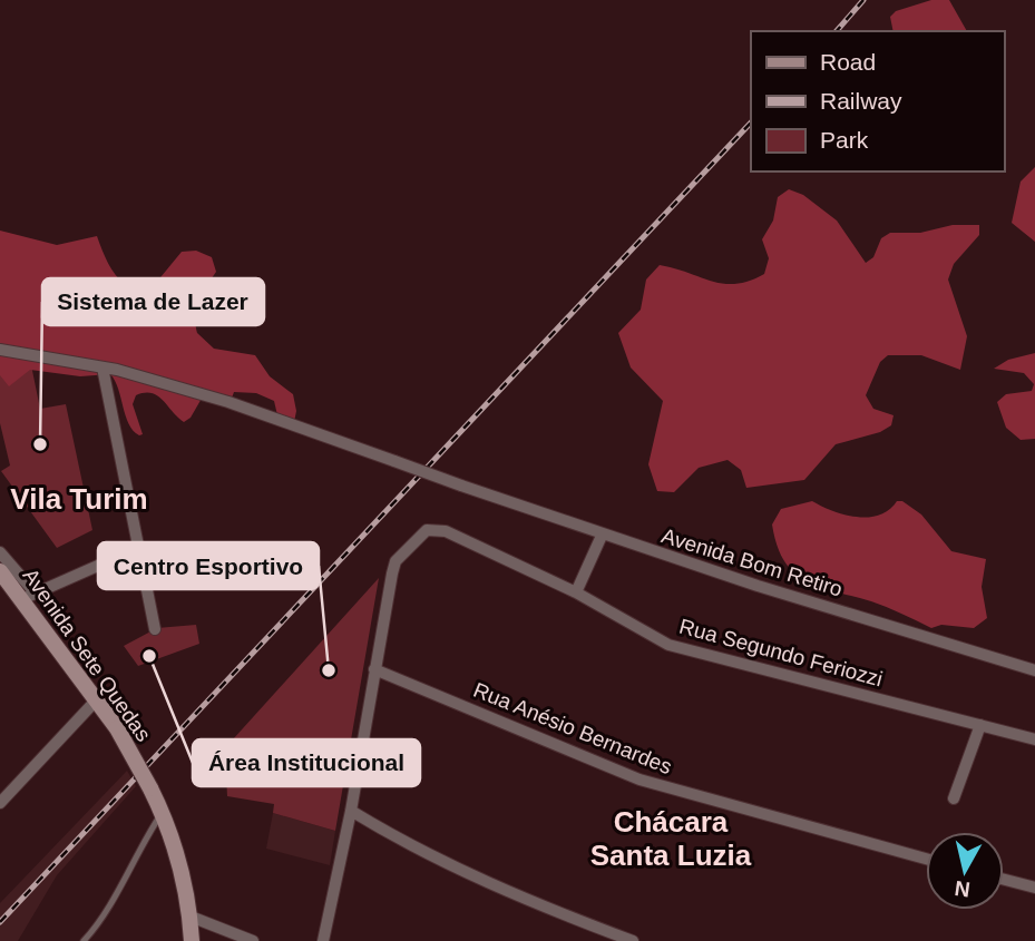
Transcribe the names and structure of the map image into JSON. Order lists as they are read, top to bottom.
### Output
{
  "streets": {
    "street": [
      "Avenida Bom Retiro",
      "Rua Segundo Feriozzi",
      "Avenida Sete Quedas",
      "Rua Anésio Bernardes"
    ]
  },
  "crossings": [
    ["Rua Segundo Feriozzi", "Rua Anésio Bernardes"]
  ],
  "districts": ["Vila Turim", "Chácara Santa Luzia"],
  "places": ["Sistema de Lazer", "Área Institucional", "Centro Esportivo"],
  "legend": ["Road", "Railway", "Park"],
  "north": "bottom"
}
